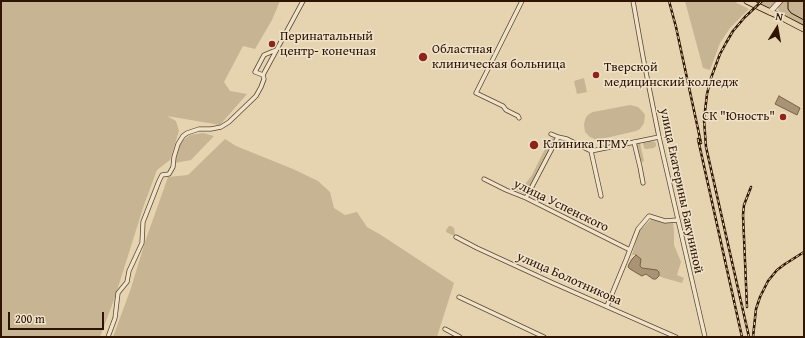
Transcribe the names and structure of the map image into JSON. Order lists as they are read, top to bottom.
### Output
{
  "streets": {
    "street": ["улица Екатерины Бакуниной", "улица Успенского", "улица Болотникова"]
  },
  "places": [
    "Перинатальный центр- конечная",
    "Областная клиническая больница",
    "Тверской медицинский колледж",
    "СК \"Юность\"",
    "Клиника ТГМУ"
  ],
  "scale_bar": "200 m",
  "north": "top"
}
